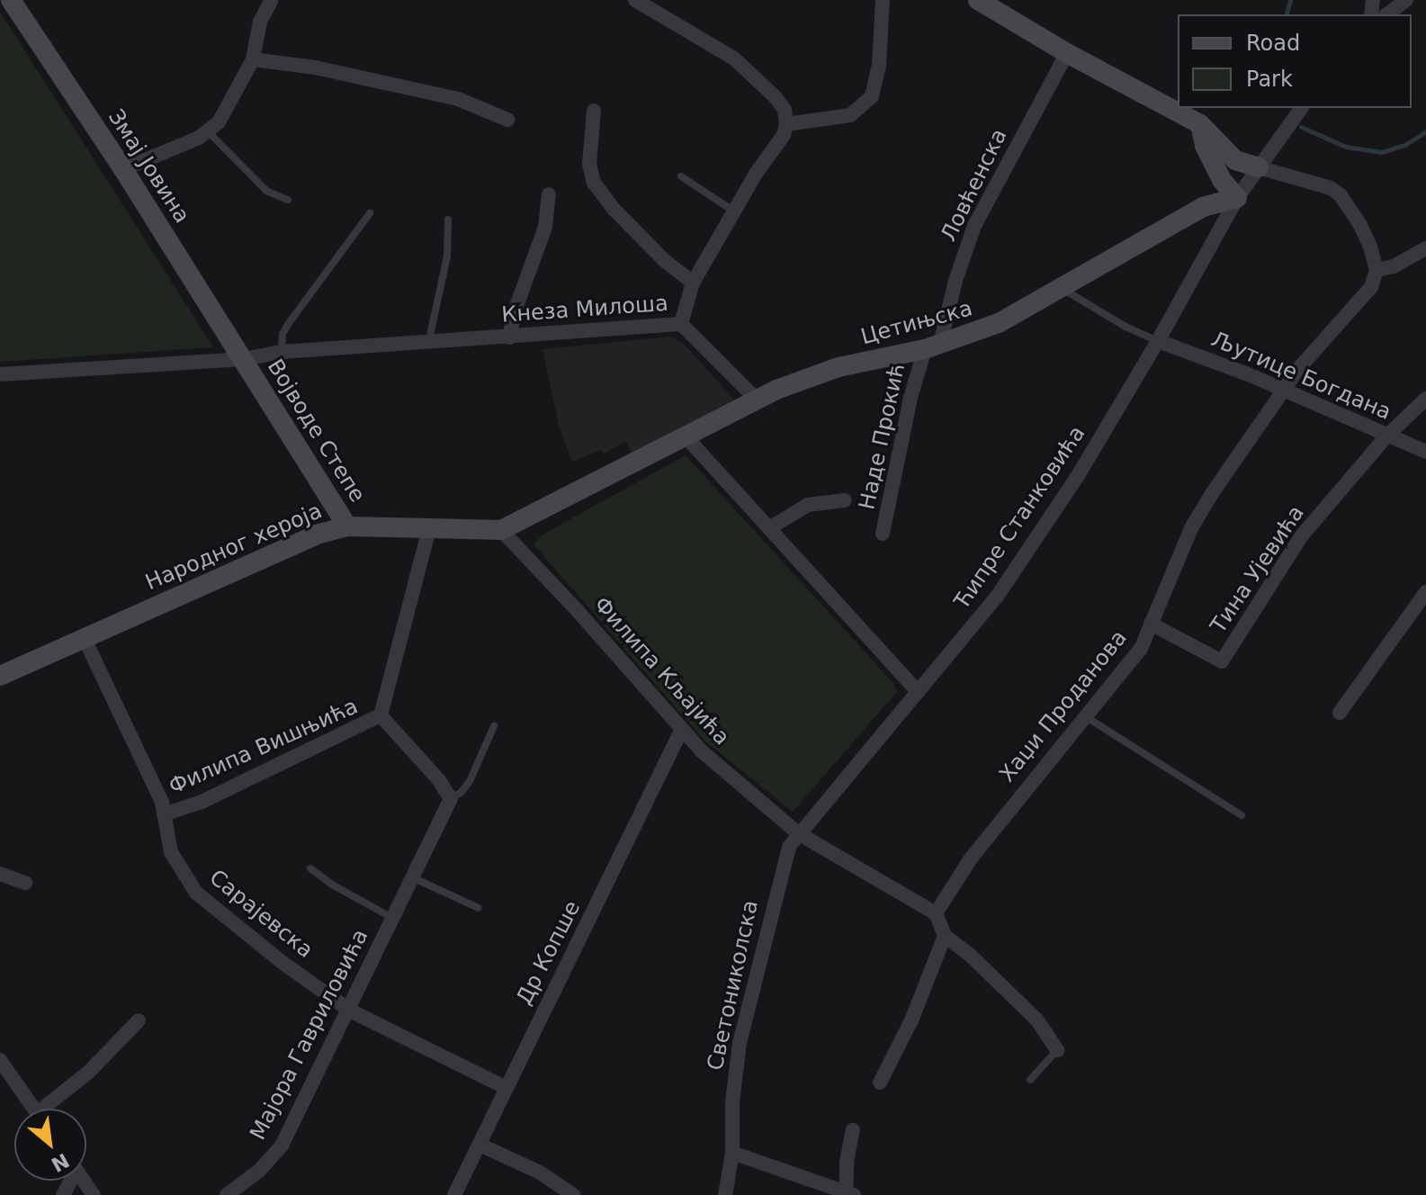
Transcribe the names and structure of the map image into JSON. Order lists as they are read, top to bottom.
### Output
{
  "streets": {
    "street": [
      "Змај Јовина",
      "Ловћенска",
      "Кнеза Милоша",
      "Цетињска",
      "Љутице Богдана",
      "Војводе Степе",
      "Наде Прокић",
      "Ћипре Станковића",
      "Народног хероја",
      "Тина Ујевића",
      "Филипа Кљајића",
      "Хаџи Проданова",
      "Филипа Вишњића",
      "Сарајевска",
      "Др Копше",
      "Светониколска",
      "Мајора Гавриловића"
    ]
  },
  "crossings": [
    ["Змај Јовина", "Кнеза Милоша"],
    ["Змај Јовина", "Војводе Степе"],
    ["Ловћенска", "Цетињска"],
    ["Ловћенска", "Наде Прокић"],
    ["Кнеза Милоша", "Цетињска"],
    ["Кнеза Милоша", "Војводе Степе"],
    ["Цетињска", "Наде Прокић"],
    ["Цетињска", "Ћипре Станковића"],
    ["Цетињска", "Народног хероја"],
    ["Цетињска", "Филипа Кљајића"],
    ["Љутице Богдана", "Ћипре Станковића"],
    ["Љутице Богдана", "Тина Ујевића"],
    ["Љутице Богдана", "Хаџи Проданова"],
    ["Војводе Степе", "Народног хероја"],
    ["Ћипре Станковића", "Филипа Кљајића"],
    ["Ћипре Станковића", "Светониколска"],
    ["Народног хероја", "Филипа Кљајића"],
    ["Народног хероја", "Филипа Вишњића"],
    ["Народног хероја", "Сарајевска"],
    ["Тина Ујевића", "Хаџи Проданова"],
    ["Филипа Кљајића", "Хаџи Проданова"],
    ["Филипа Кљајића", "Др Копше"],
    ["Филипа Кљајића", "Светониколска"],
    ["Филипа Вишњића", "Сарајевска"],
    ["Филипа Вишњића", "Мајора Гавриловића"],
    ["Сарајевска", "Др Копше"],
    ["Сарајевска", "Мајора Гавриловића"]
  ],
  "legend": ["Road", "Park"],
  "north": "bottom right"
}
